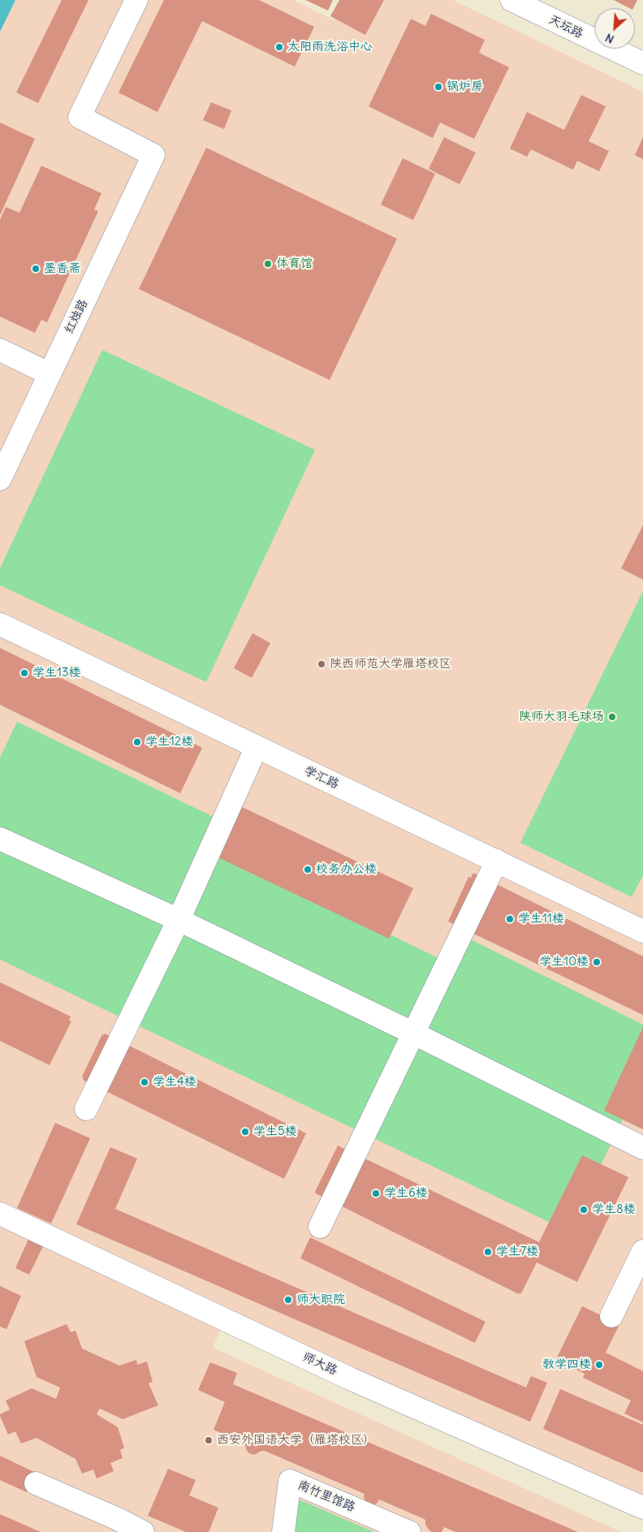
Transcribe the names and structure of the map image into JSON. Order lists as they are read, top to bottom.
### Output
{
  "streets": {
    "street": [
      "天坛路",
      "红烛路",
      "学汇路",
      "师大路",
      "南竹里馆路"
    ]
  },
  "places": [
    "太阳雨洗浴中心",
    "锅炉房",
    "体育馆",
    "墨香斋",
    "陕西师范大学雁塔校区",
    "学生13楼",
    "陕师大羽毛球场",
    "学生12楼",
    "校务办公楼",
    "学生11楼",
    "学生10楼",
    "学生4楼",
    "学生5楼",
    "学生6楼",
    "学生8楼",
    "学生7楼",
    "师大职院",
    "教学四楼",
    "西安外国语大学（雁塔校区）"
  ],
  "north": "bottom left"
}
